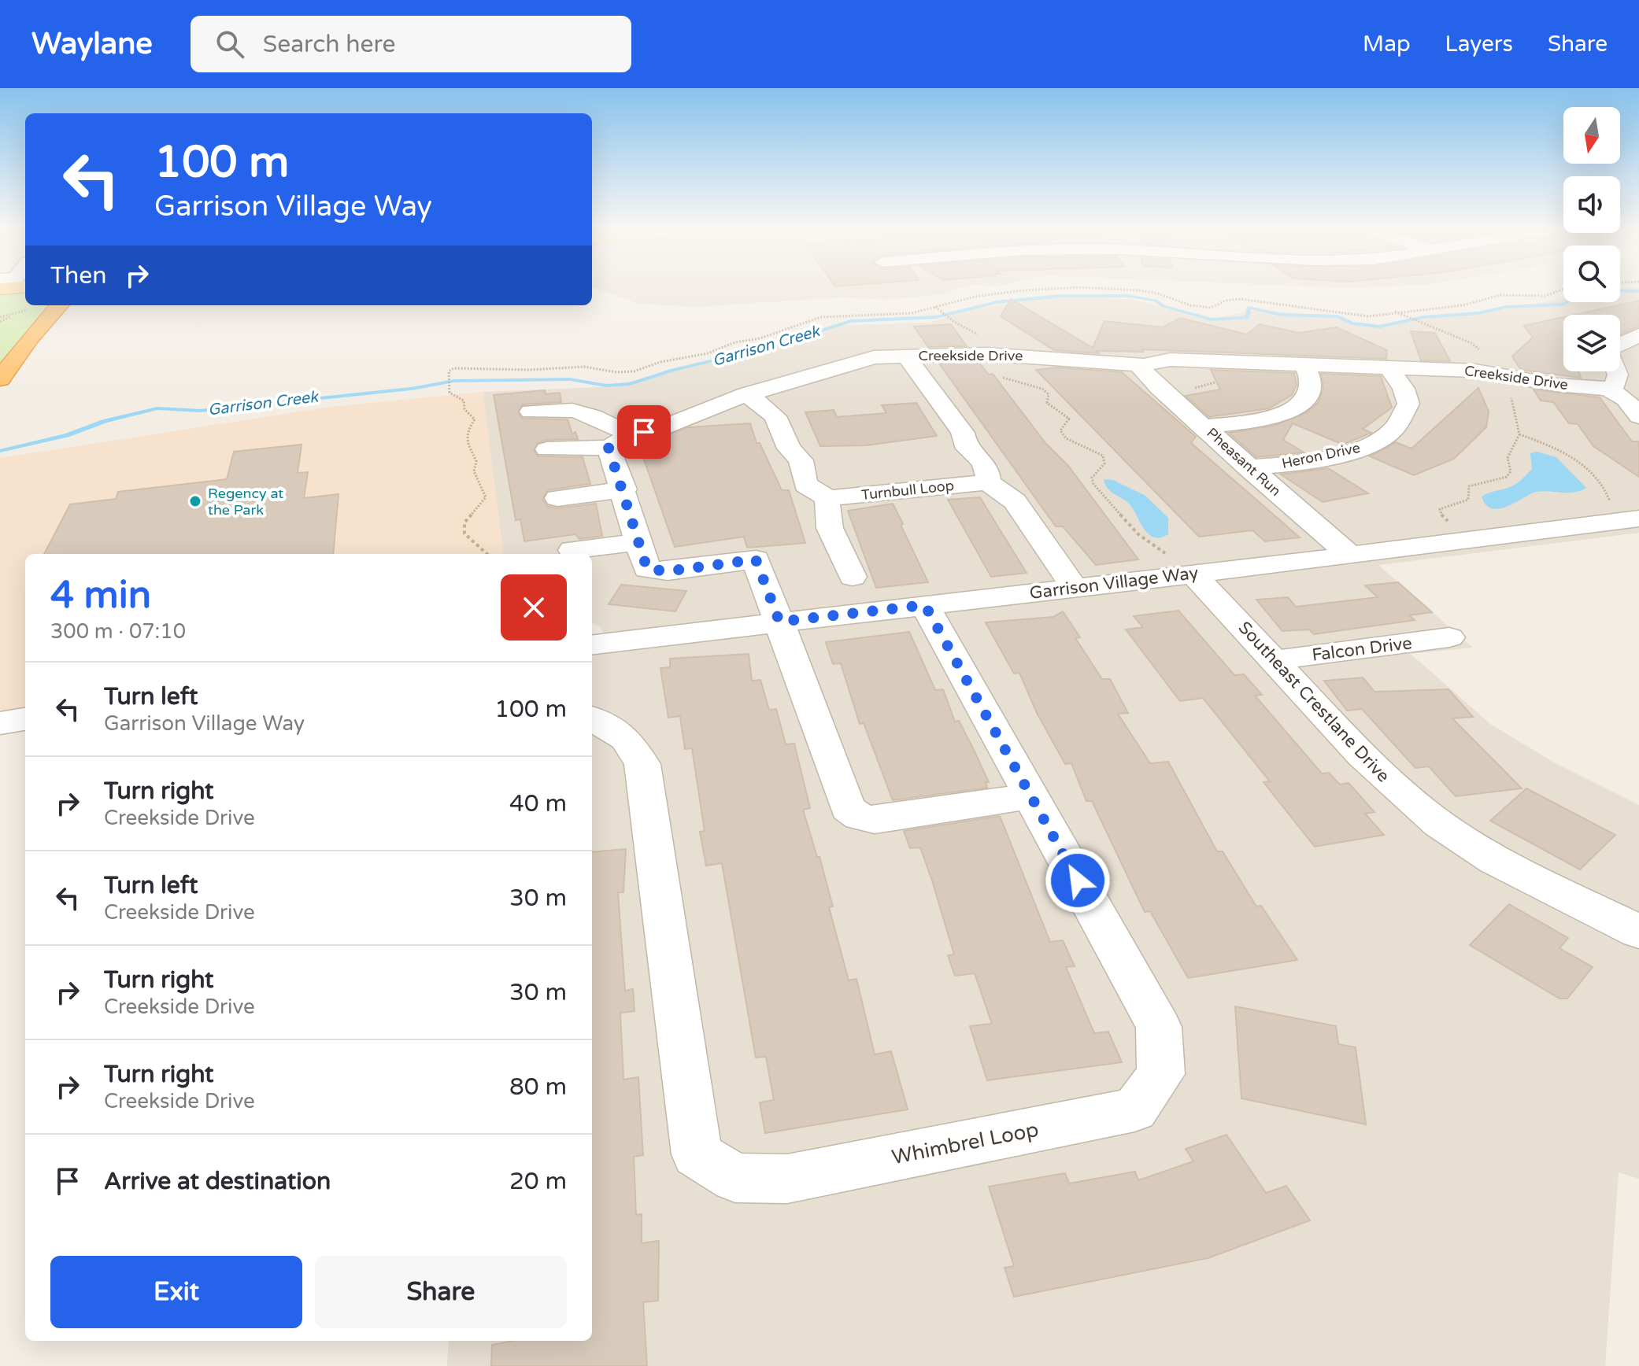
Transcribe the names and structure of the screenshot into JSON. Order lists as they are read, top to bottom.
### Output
{
  "streets": {
    "street": [
      "Creekside Drive",
      "Heron Drive",
      "Pheasant Run",
      "Turnbull Loop",
      "Garrison Village Way",
      "Falcon Drive",
      "Southeast Crestlane Drive",
      "Whimbrel Loop"
    ]
  },
  "crossings": [
    ["Creekside Drive", "Heron Drive"],
    ["Creekside Drive", "Pheasant Run"],
    ["Heron Drive", "Pheasant Run"],
    ["Pheasant Run", "Garrison Village Way"],
    ["Garrison Village Way", "Southeast Crestlane Drive"],
    ["Garrison Village Way", "Whimbrel Loop"],
    ["Falcon Drive", "Southeast Crestlane Drive"]
  ],
  "water": ["Garrison Creek"],
  "places": ["Regency at the Park"],
  "north": "bottom",
  "page": {
    "header": "Waylane",
    "search": "Search here",
    "nav": ["Map", "Layers", "Share"],
    "turn": ["100 m", "Garrison Village Way"],
    "then": "Then",
    "heading": ["4 min", "300 m · 07:10"],
    "list": [
      {
        "name": "Turn left",
        "note": "Garrison Village Way",
        "value": "100 m"
      },
      {
        "name": "Turn right",
        "note": "Creekside Drive",
        "value": "40 m"
      },
      {
        "name": "Turn left",
        "note": "Creekside Drive",
        "value": "30 m"
      },
      {
        "name": "Turn right",
        "note": "Creekside Drive",
        "value": "30 m"
      },
      {
        "name": "Turn right",
        "note": "Creekside Drive",
        "value": "80 m"
      },
      {
        "name": "Arrive at destination",
        "value": "20 m"
      }
    ],
    "buttons": ["Exit", "Share"]
  }
}
